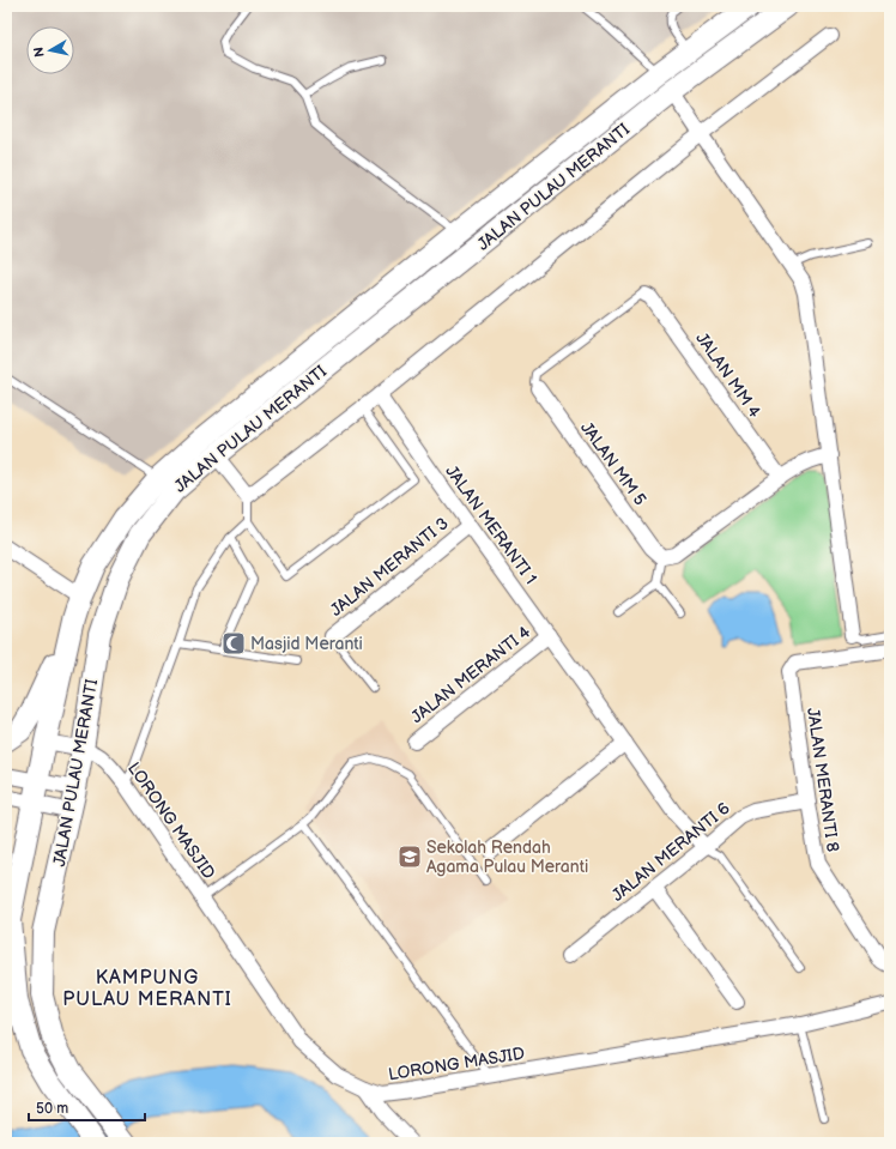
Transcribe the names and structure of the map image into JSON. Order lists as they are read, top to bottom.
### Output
{
  "streets": {
    "main road": ["JALAN PULAU MERANTI"],
    "street": [
      "JALAN MM 4",
      "JALAN MM 5",
      "JALAN MERANTI 1",
      "JALAN MERANTI 3",
      "JALAN MERANTI 4",
      "JALAN MERANTI 8",
      "LORONG MASJID",
      "JALAN MERANTI 6"
    ]
  },
  "crossings": [
    ["JALAN PULAU MERANTI", "LORONG MASJID"],
    ["JALAN MERANTI 1", "JALAN MERANTI 3"],
    ["JALAN MERANTI 1", "JALAN MERANTI 4"],
    ["JALAN MERANTI 1", "JALAN MERANTI 6"],
    ["JALAN MERANTI 8", "JALAN MERANTI 6"]
  ],
  "districts": ["KAMPUNG PULAU MERANTI"],
  "places": {
    "mosque": ["Masjid Meranti"],
    "school or university": ["Sekolah Rendah Agama Pulau Meranti"]
  },
  "scale_bar": "50 m",
  "north": "left"
}
